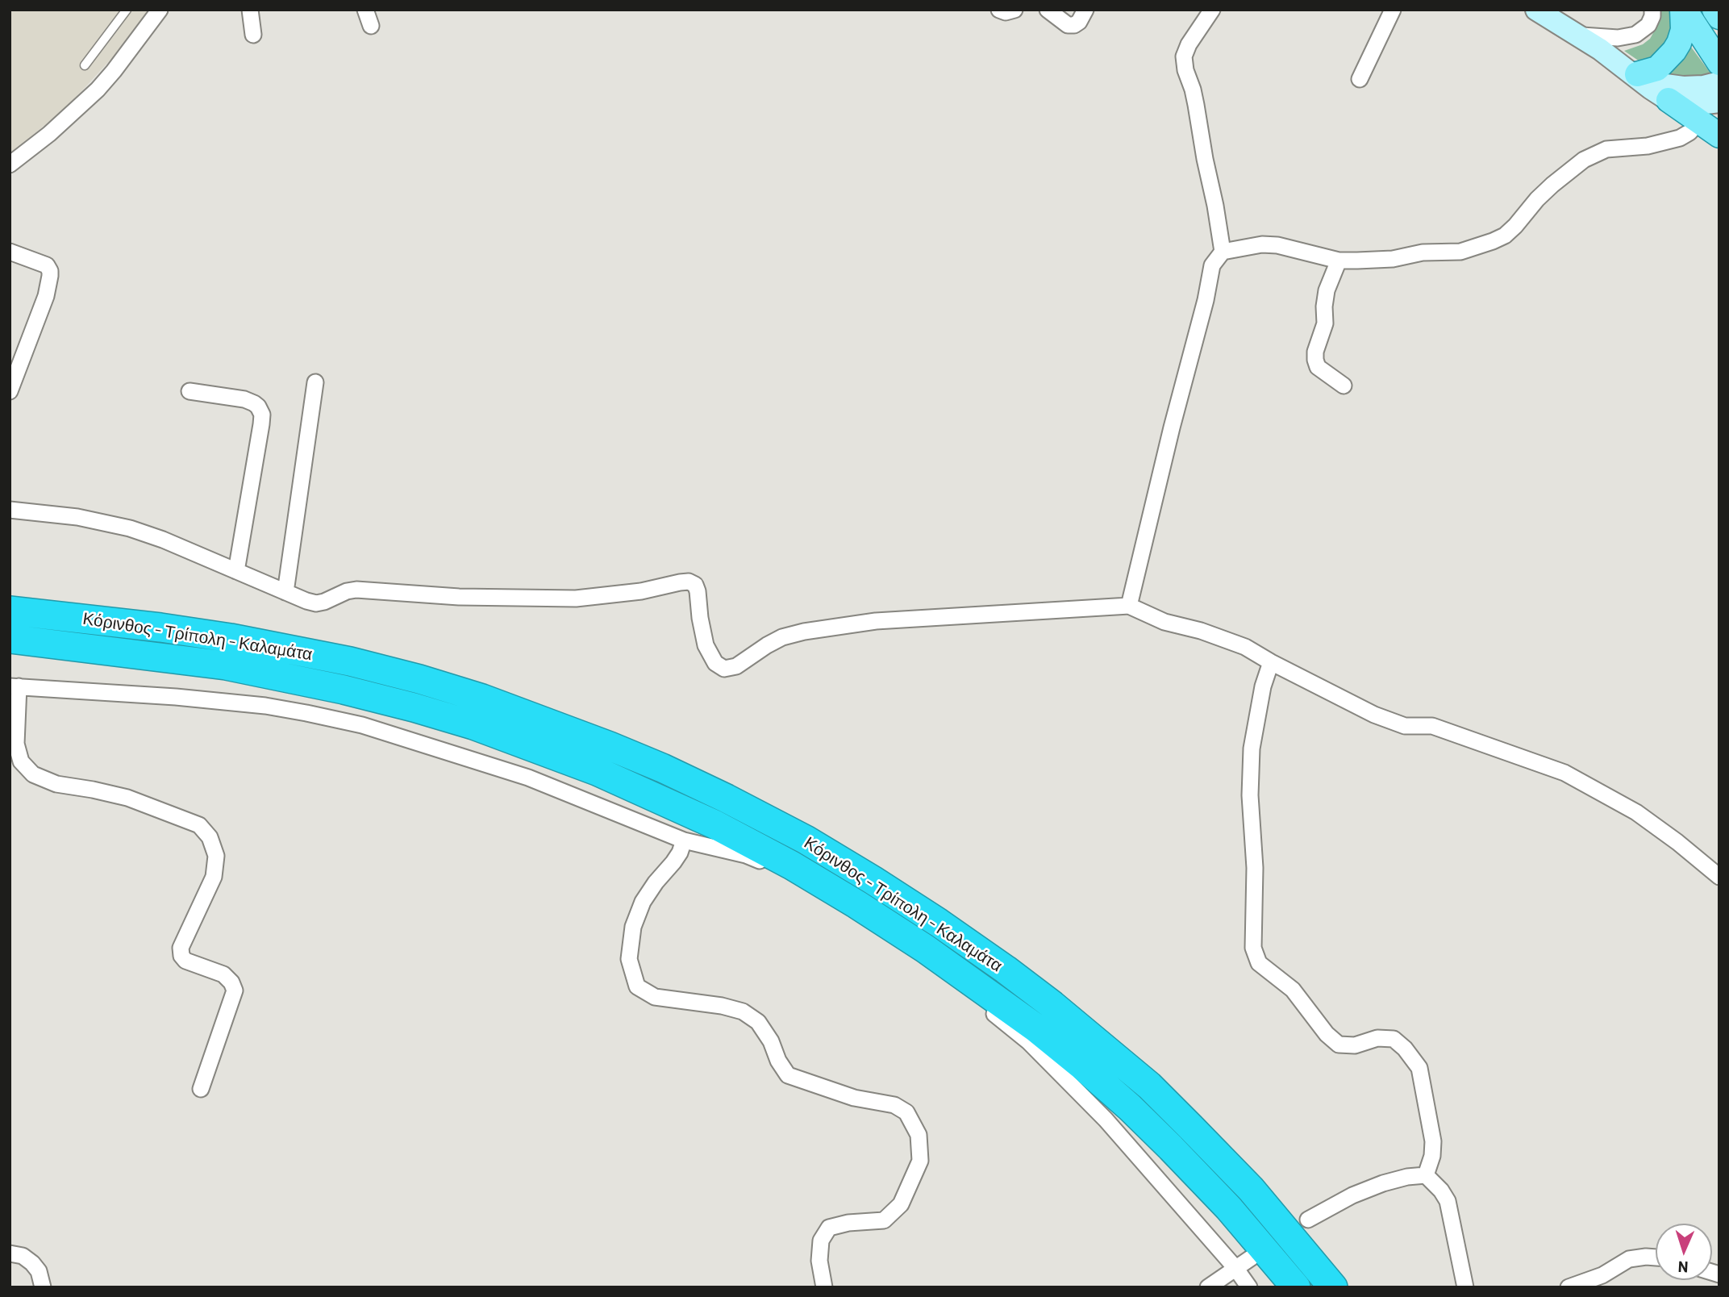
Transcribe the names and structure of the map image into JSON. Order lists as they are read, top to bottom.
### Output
{
  "streets": {
    "highway": ["Κόρινθος - Τρίπολη - Καλαμάτα"]
  },
  "north": "bottom"
}
